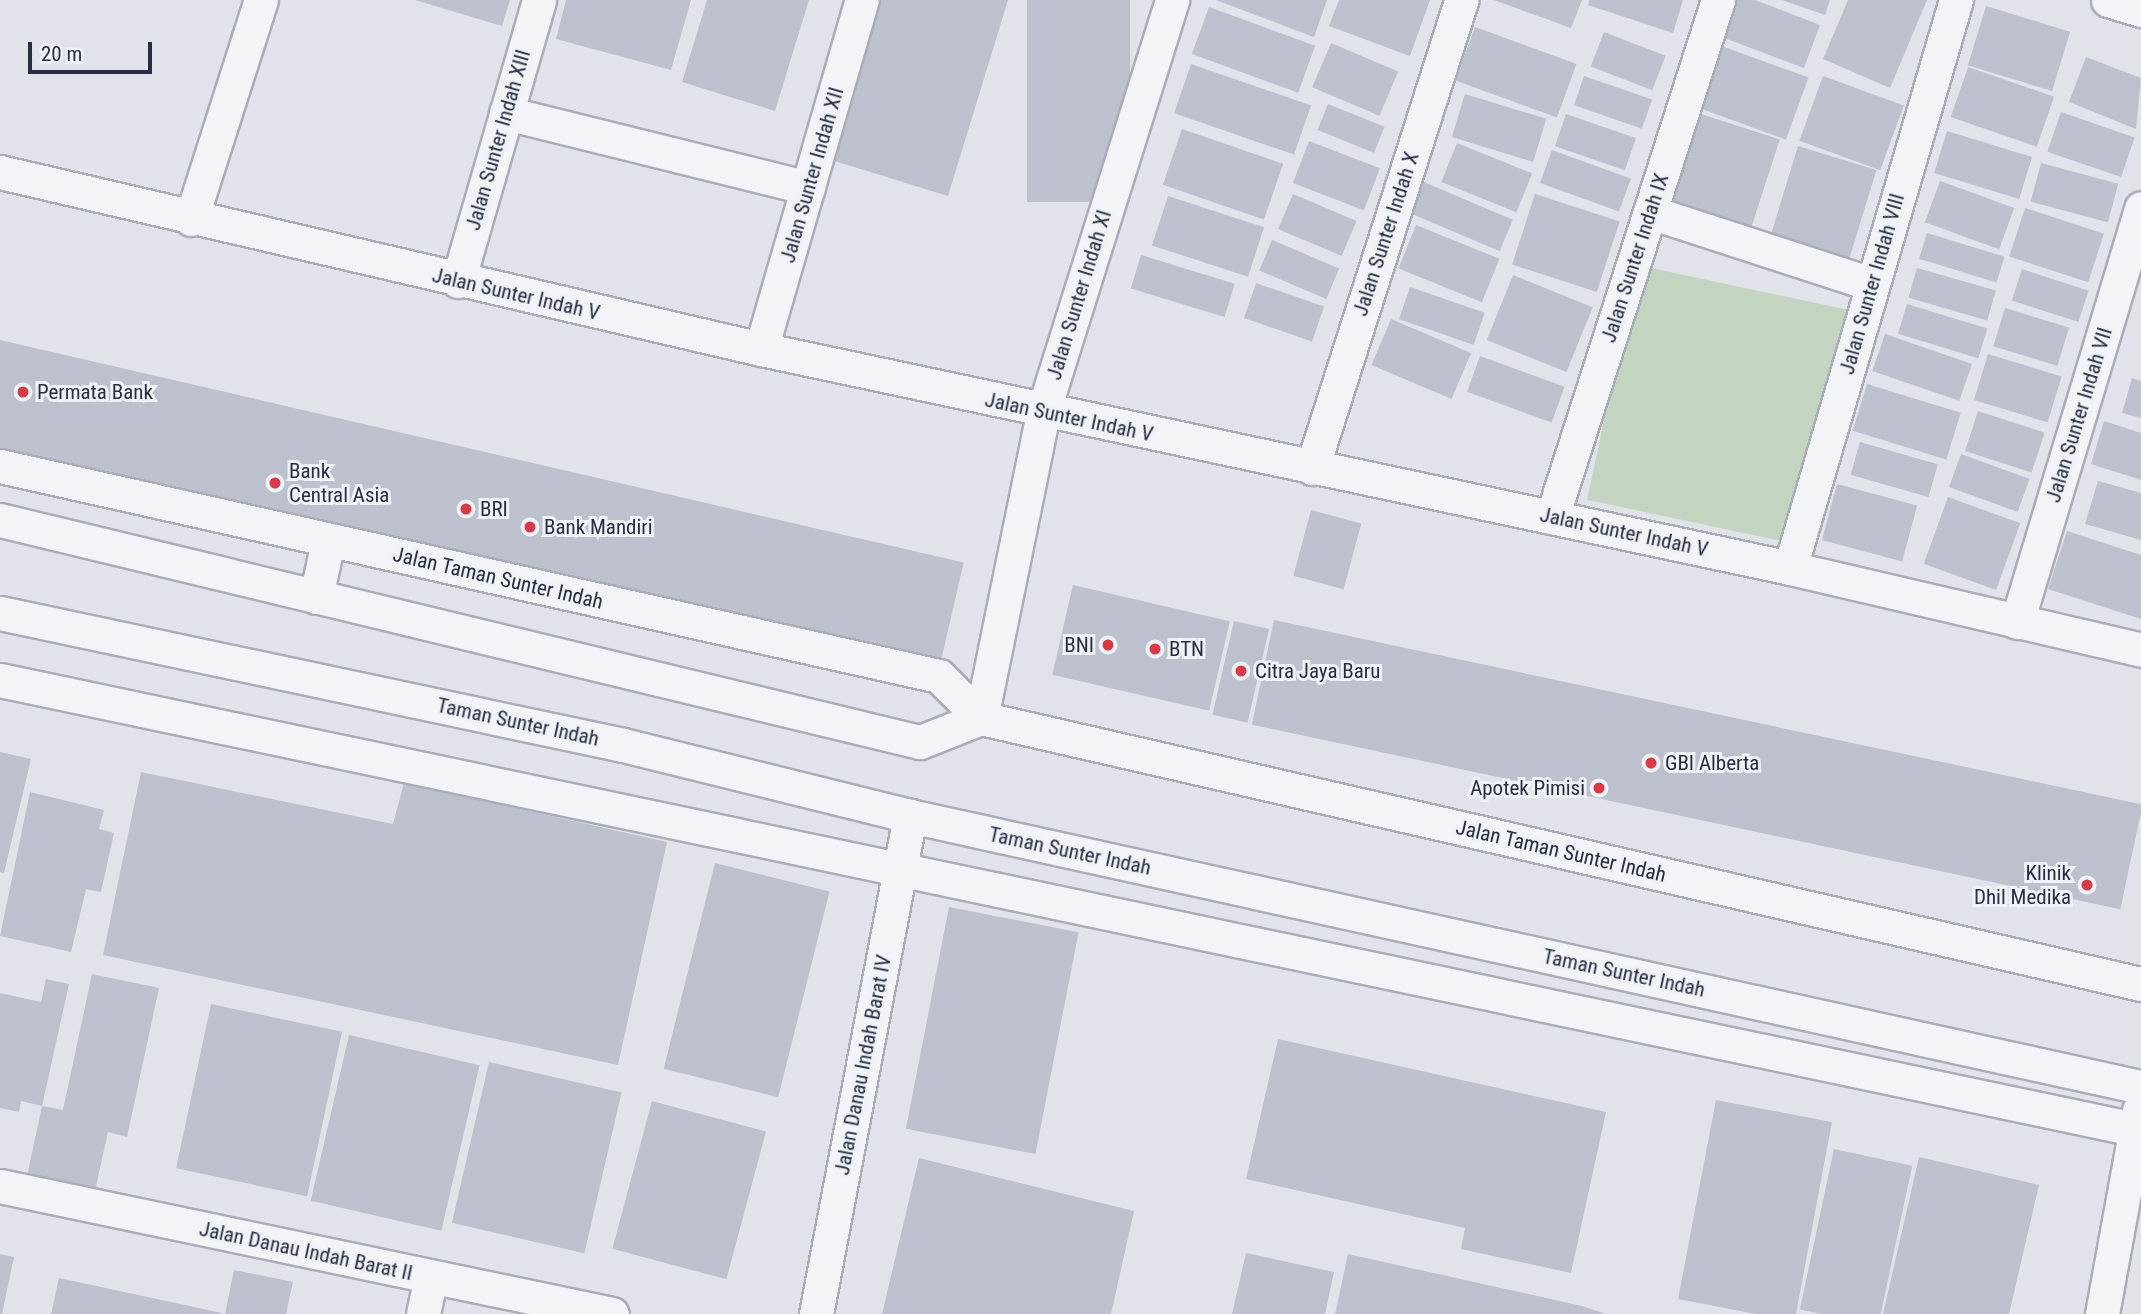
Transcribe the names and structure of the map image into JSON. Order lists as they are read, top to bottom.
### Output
{
  "streets": {
    "street": [
      "Jalan Sunter Indah XIII",
      "Jalan Sunter Indah XII",
      "Jalan Sunter Indah X",
      "Jalan Sunter Indah IX",
      "Jalan Sunter Indah VIII",
      "Jalan Sunter Indah V",
      "Jalan Sunter Indah XI",
      "Jalan Sunter Indah VII",
      "Jalan Taman Sunter Indah",
      "Taman Sunter Indah",
      "Jalan Danau Indah Barat IV",
      "Jalan Danau Indah Barat II"
    ]
  },
  "crossings": [
    ["Jalan Sunter Indah XIII", "Jalan Sunter Indah V"],
    ["Jalan Sunter Indah XII", "Jalan Sunter Indah V"],
    ["Jalan Sunter Indah X", "Jalan Sunter Indah V"],
    ["Jalan Sunter Indah IX", "Jalan Sunter Indah V"],
    ["Jalan Sunter Indah VIII", "Jalan Sunter Indah V"],
    ["Jalan Sunter Indah V", "Jalan Sunter Indah XI"],
    ["Jalan Sunter Indah V", "Jalan Sunter Indah VII"],
    ["Jalan Sunter Indah XI", "Jalan Taman Sunter Indah"],
    ["Taman Sunter Indah", "Jalan Danau Indah Barat IV"]
  ],
  "places": [
    "Permata Bank",
    "Bank Central Asia",
    "BRI",
    "Bank Mandiri",
    "BNI",
    "BTN",
    "Citra Jaya Baru",
    "GBI Alberta",
    "Apotek Pimisi",
    "Klinik Dhil Medika"
  ],
  "scale_bar": "20 m"
}
